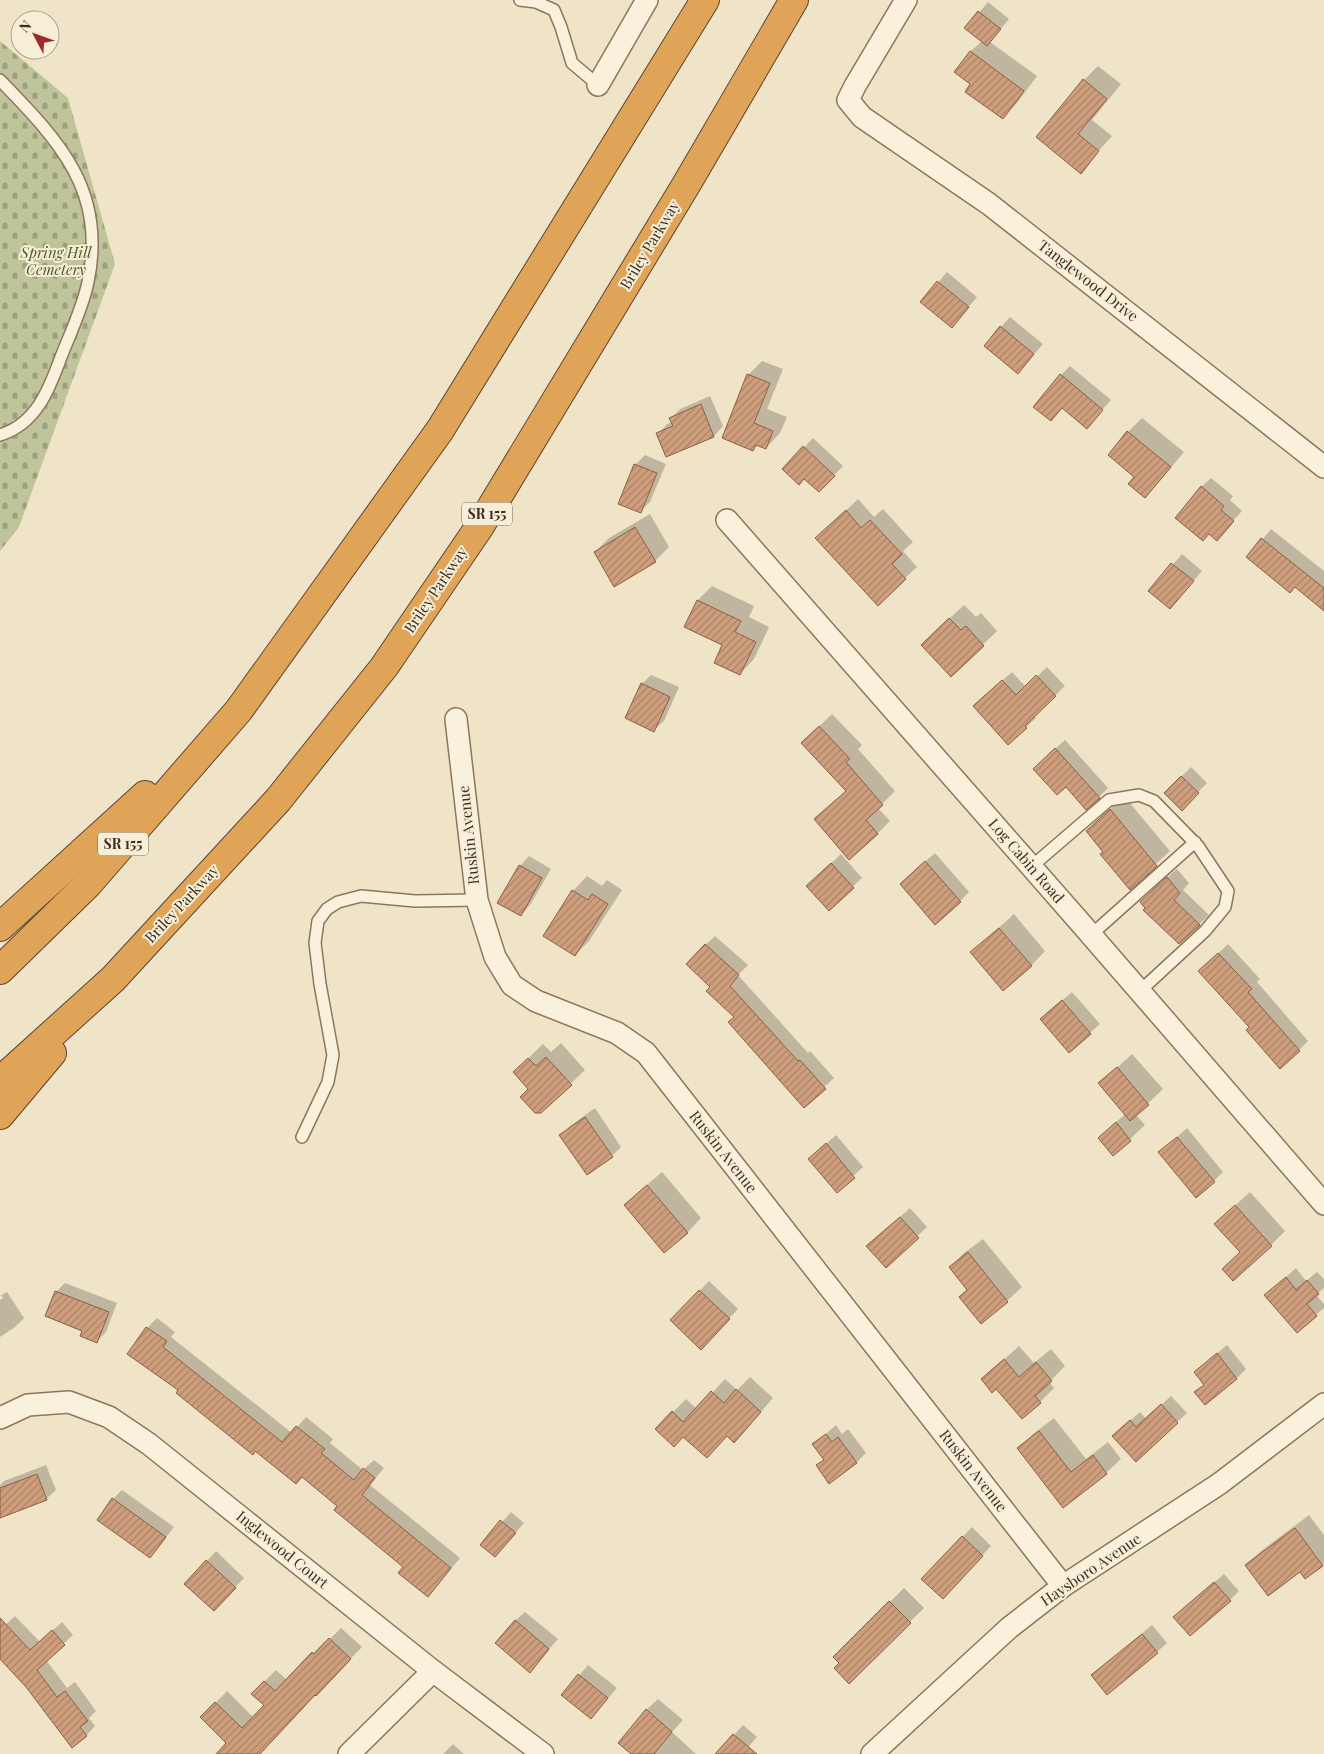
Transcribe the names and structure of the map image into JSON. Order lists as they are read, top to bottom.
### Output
{
  "streets": {
    "highway": ["Briley Parkway", "SR 155"],
    "street": [
      "Tanglewood Drive",
      "Ruskin Avenue",
      "Log Cabin Road",
      "Inglewood Court",
      "Haysboro Avenue"
    ]
  },
  "crossings": [
    ["Ruskin Avenue", "Haysboro Avenue"]
  ],
  "parks": ["Spring Hill Cemetery"],
  "north": "top left"
}
